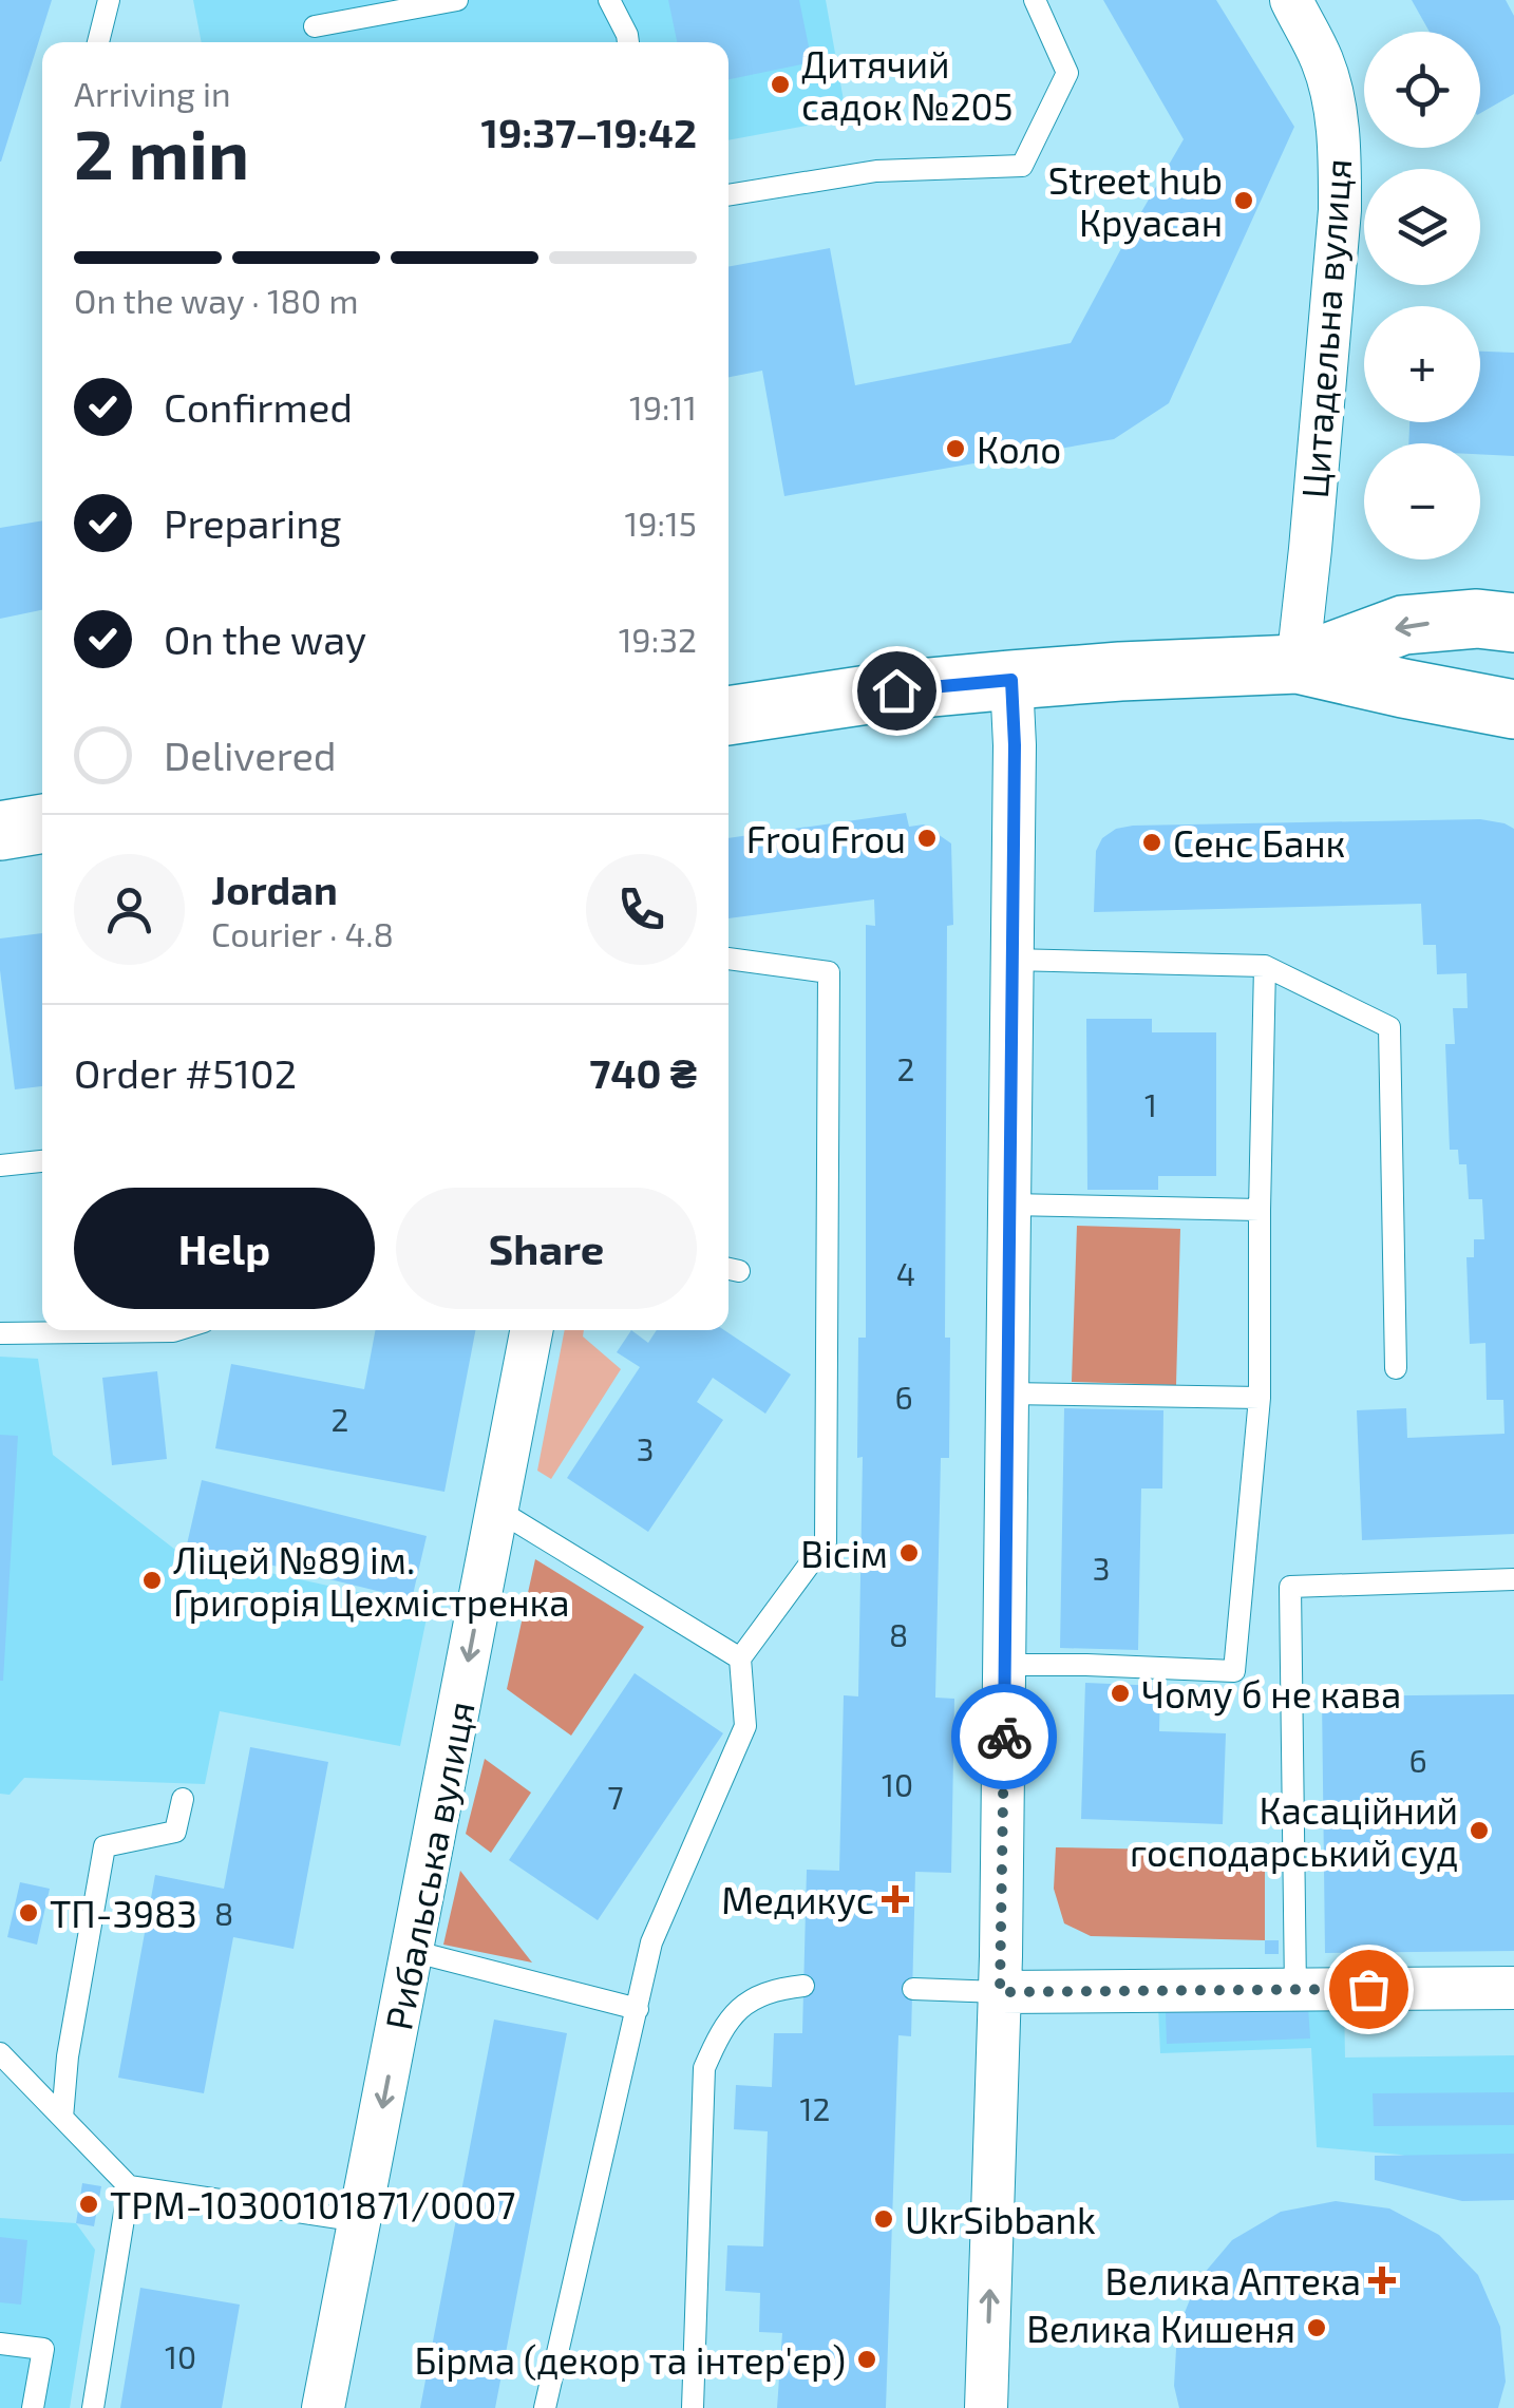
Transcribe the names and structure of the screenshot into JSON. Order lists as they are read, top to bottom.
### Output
{
  "streets": {
    "street": ["Цитадельна вулиця", "Рибальська вулиця"]
  },
  "one_way": ["Рибальська вулиця"],
  "places": {
    "other": [
      "Дитячий садок №205",
      "Street hub Круасан",
      "Коло",
      "Frou Frou",
      "Сенс Банк",
      "Вісім",
      "Ліцей №89 ім. Григорія Цехмістренка",
      "Чому б не кава",
      "Касаційний господарський суд",
      "ТП-3983",
      "ТРМ-10300101871/0007",
      "UkrSibbank",
      "Велика Кишеня",
      "Бірма (декор та інтер'єр)"
    ],
    "health": ["Медикус", "Велика Аптека"]
  },
  "house_numbers": [
    "2",
    "1",
    "4",
    "6",
    "2",
    "3",
    "3",
    "8",
    "6",
    "10",
    "7",
    "8",
    "12",
    "10"
  ],
  "page": {
    "map_buttons": ["+", "−"],
    "heading": ["2 min", "Arriving in", "19:37–19:42"],
    "panel": [
      "Jordan",
      "Courier · 4.8",
      "Order #5102",
      "740 ₴"
    ],
    "bar": "On the way · 180 m",
    "list": [
      ["Confirmed", "19:11"],
      ["Preparing", "19:15"],
      ["On the way", "19:32"],
      "Delivered"
    ],
    "buttons": ["Help", "Share"]
  }
}
